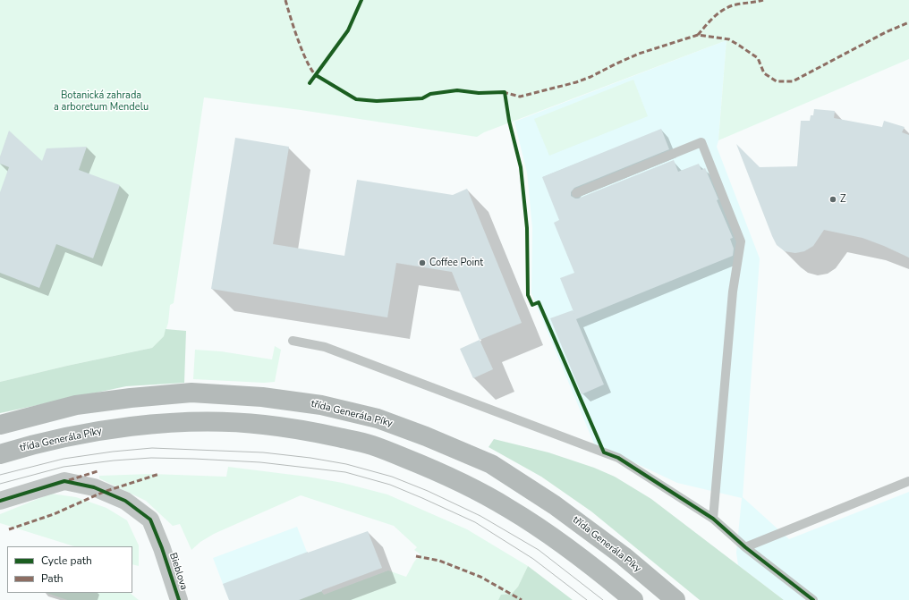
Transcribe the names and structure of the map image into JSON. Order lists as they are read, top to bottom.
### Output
{
  "streets": {
    "main road": ["třída Generála Píky"],
    "street": ["Bieblova"]
  },
  "parks": ["Botanická zahrada a arboretum Mendelu"],
  "places": ["Z", "Coffee Point"],
  "legend": ["Cycle path", "Path"]
}
